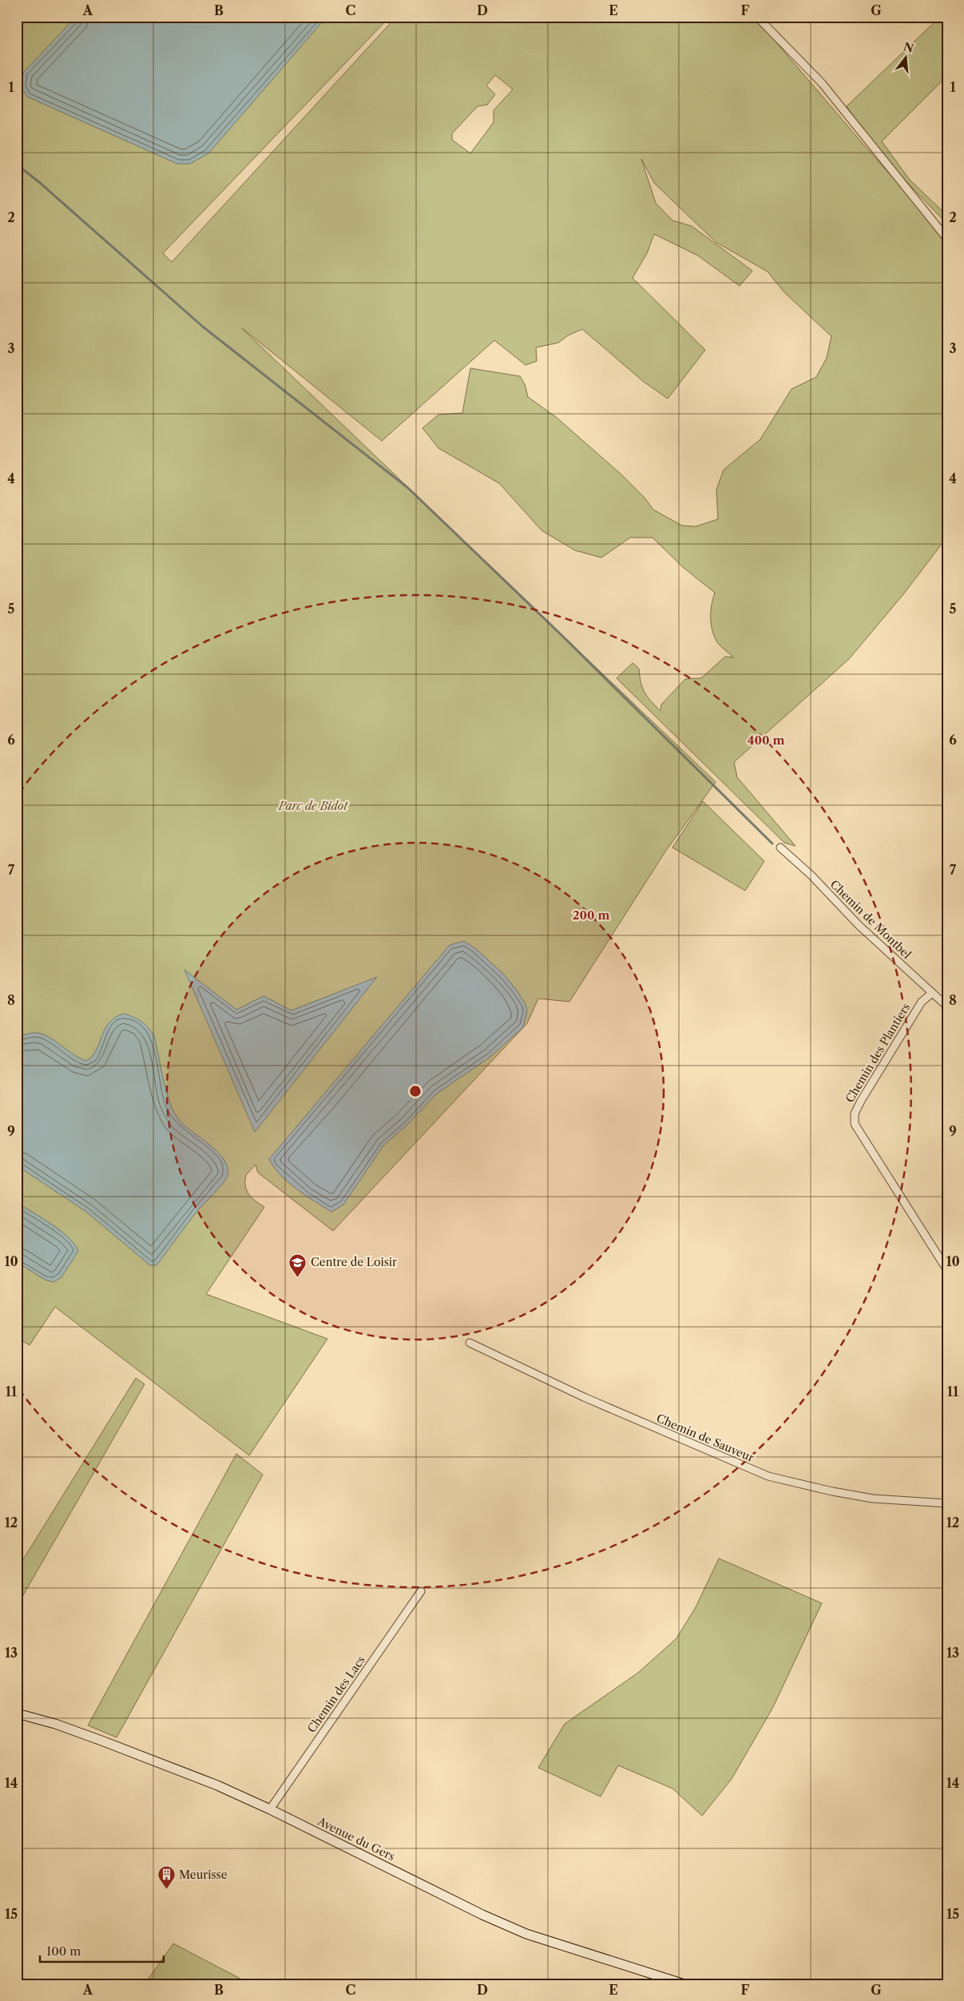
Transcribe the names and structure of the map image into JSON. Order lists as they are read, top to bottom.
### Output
{
  "streets": {
    "main road": ["Avenue du Gers"],
    "street": [
      "Chemin de Montbel",
      "Chemin des Plantiers",
      "Chemin de Sauveur",
      "Chemin des Lacs"
    ]
  },
  "crossings": [
    ["Chemin de Montbel", "Chemin des Plantiers"],
    ["Chemin des Lacs", "Avenue du Gers"]
  ],
  "parks": ["Parc de Bidot"],
  "places": {
    "school or university": ["Centre de Loisir"],
    "building": ["Meurisse"]
  },
  "scale_bar": "100 m",
  "north": "top",
  "grid": {
    "columns": [
      "A",
      "B",
      "C",
      "D",
      "E",
      "F",
      "G"
    ],
    "rows": [
      "1",
      "2",
      "3",
      "4",
      "5",
      "6",
      "7",
      "8",
      "9",
      "10",
      "11",
      "12",
      "13",
      "14",
      "15"
    ]
  },
  "rings": ["400 m", "200 m"]
}
